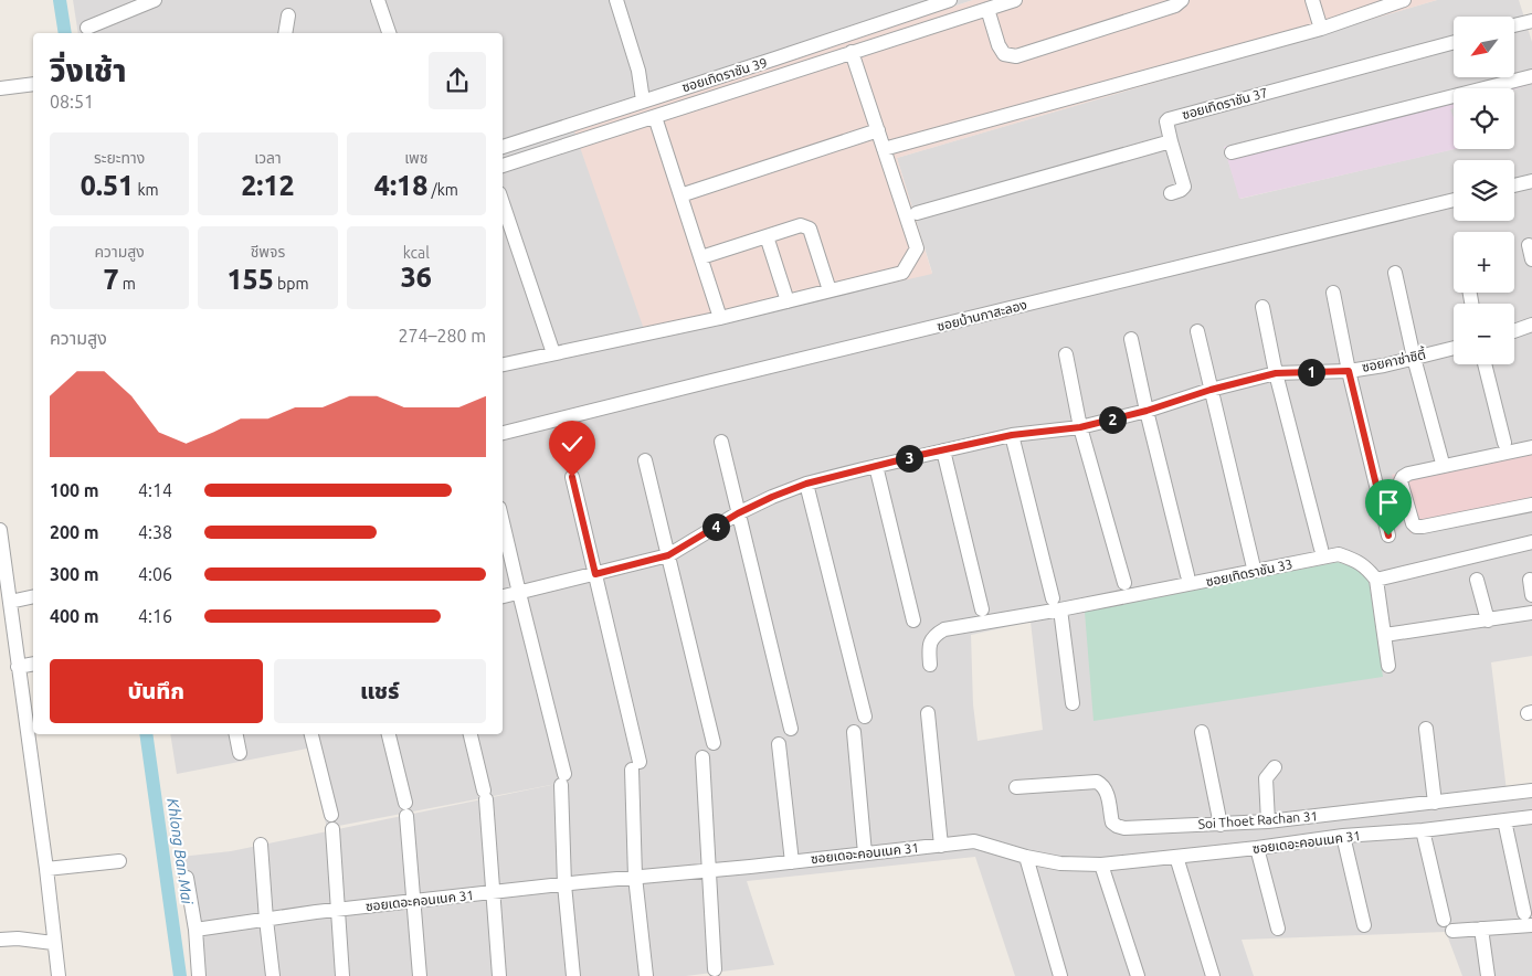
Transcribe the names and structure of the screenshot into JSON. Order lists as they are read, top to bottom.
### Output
{
  "streets": {
    "street": [
      "ซอยเทิดราชัน 39",
      "ซอยเทิดราชัน 37",
      "ซอยบ้านกาสะลอง",
      "ซอยคาซ่าซิตี้",
      "ซอยเทิดราชัน 33",
      "Soi Thoet Rachan 31",
      "ซอยเดอะคอนเนค 31"
    ]
  },
  "water": ["Khlong Ban Mai"],
  "north": "bottom left",
  "page": {
    "map_buttons": ["+", "−"],
    "heading": ["วิ่งเช้า", "08:51"],
    "stats": [
      ["ระยะทาง", "0.51 km"],
      ["เวลา", "2:12"],
      ["เพซ", "4:18 /km"],
      ["ความสูง", "7 m"],
      ["ชีพจร", "155 bpm"],
      ["kcal", "36"]
    ],
    "chart": ["ความสูง", "274–280 m"],
    "pins": [
      "1",
      "2",
      "3",
      "4"
    ],
    "list": [
      {
        "name": "100 m",
        "note": "4:14"
      },
      {
        "name": "200 m",
        "note": "4:38"
      },
      {
        "name": "300 m",
        "note": "4:06"
      },
      {
        "name": "400 m",
        "note": "4:16"
      }
    ],
    "buttons": ["บันทึก", "แชร์"]
  }
}
